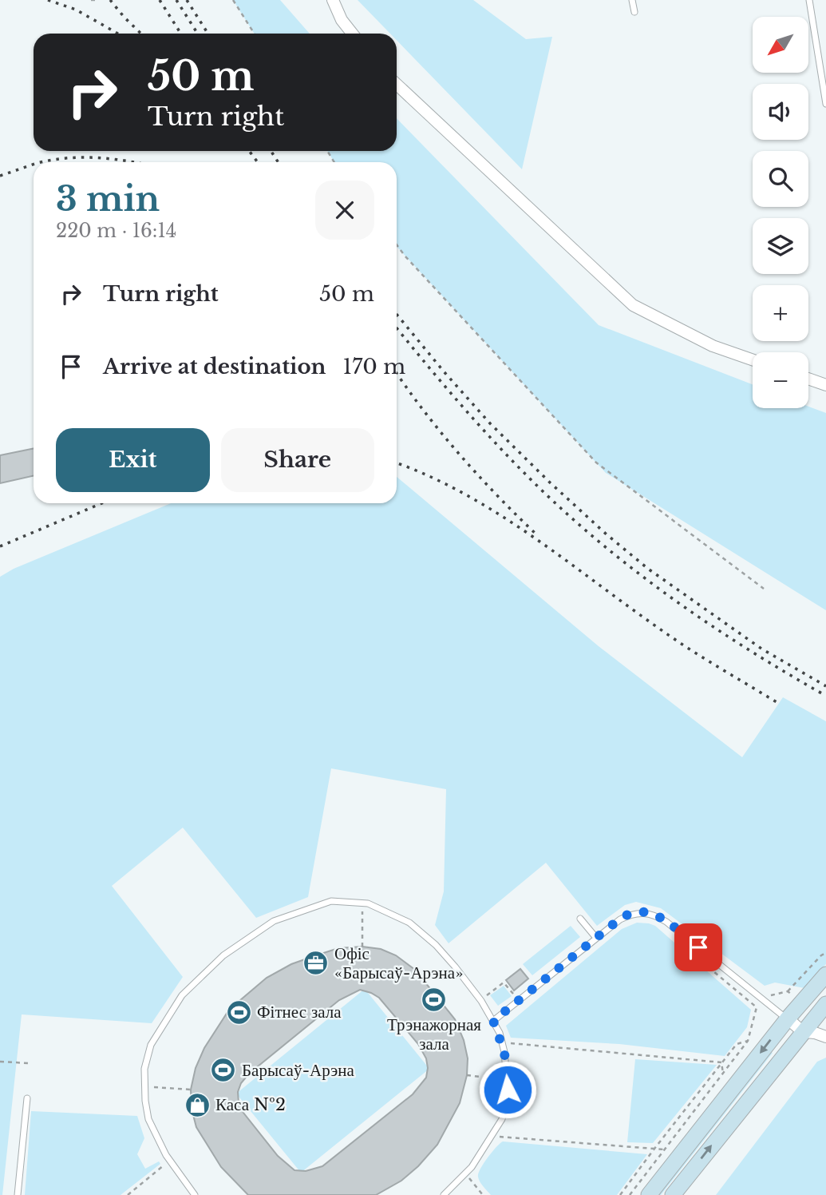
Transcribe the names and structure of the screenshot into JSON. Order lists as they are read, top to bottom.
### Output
{
  "places": {
    "office": ["Офіс «Барысаў-Арэна»"],
    "sports": ["Трэнажорная зала", "Фітнес зала", "Барысаў-Арэна"],
    "shop": ["Каса №2"]
  },
  "north": "bottom left",
  "page": {
    "map_buttons": ["+", "−"],
    "turn": ["50 m", "Turn right"],
    "heading": ["3 min", "220 m · 16:14"],
    "list": [
      {
        "name": "Turn right",
        "value": "50 m"
      },
      {
        "name": "Arrive at destination",
        "value": "170 m"
      }
    ],
    "buttons": ["Exit", "Share"]
  }
}
